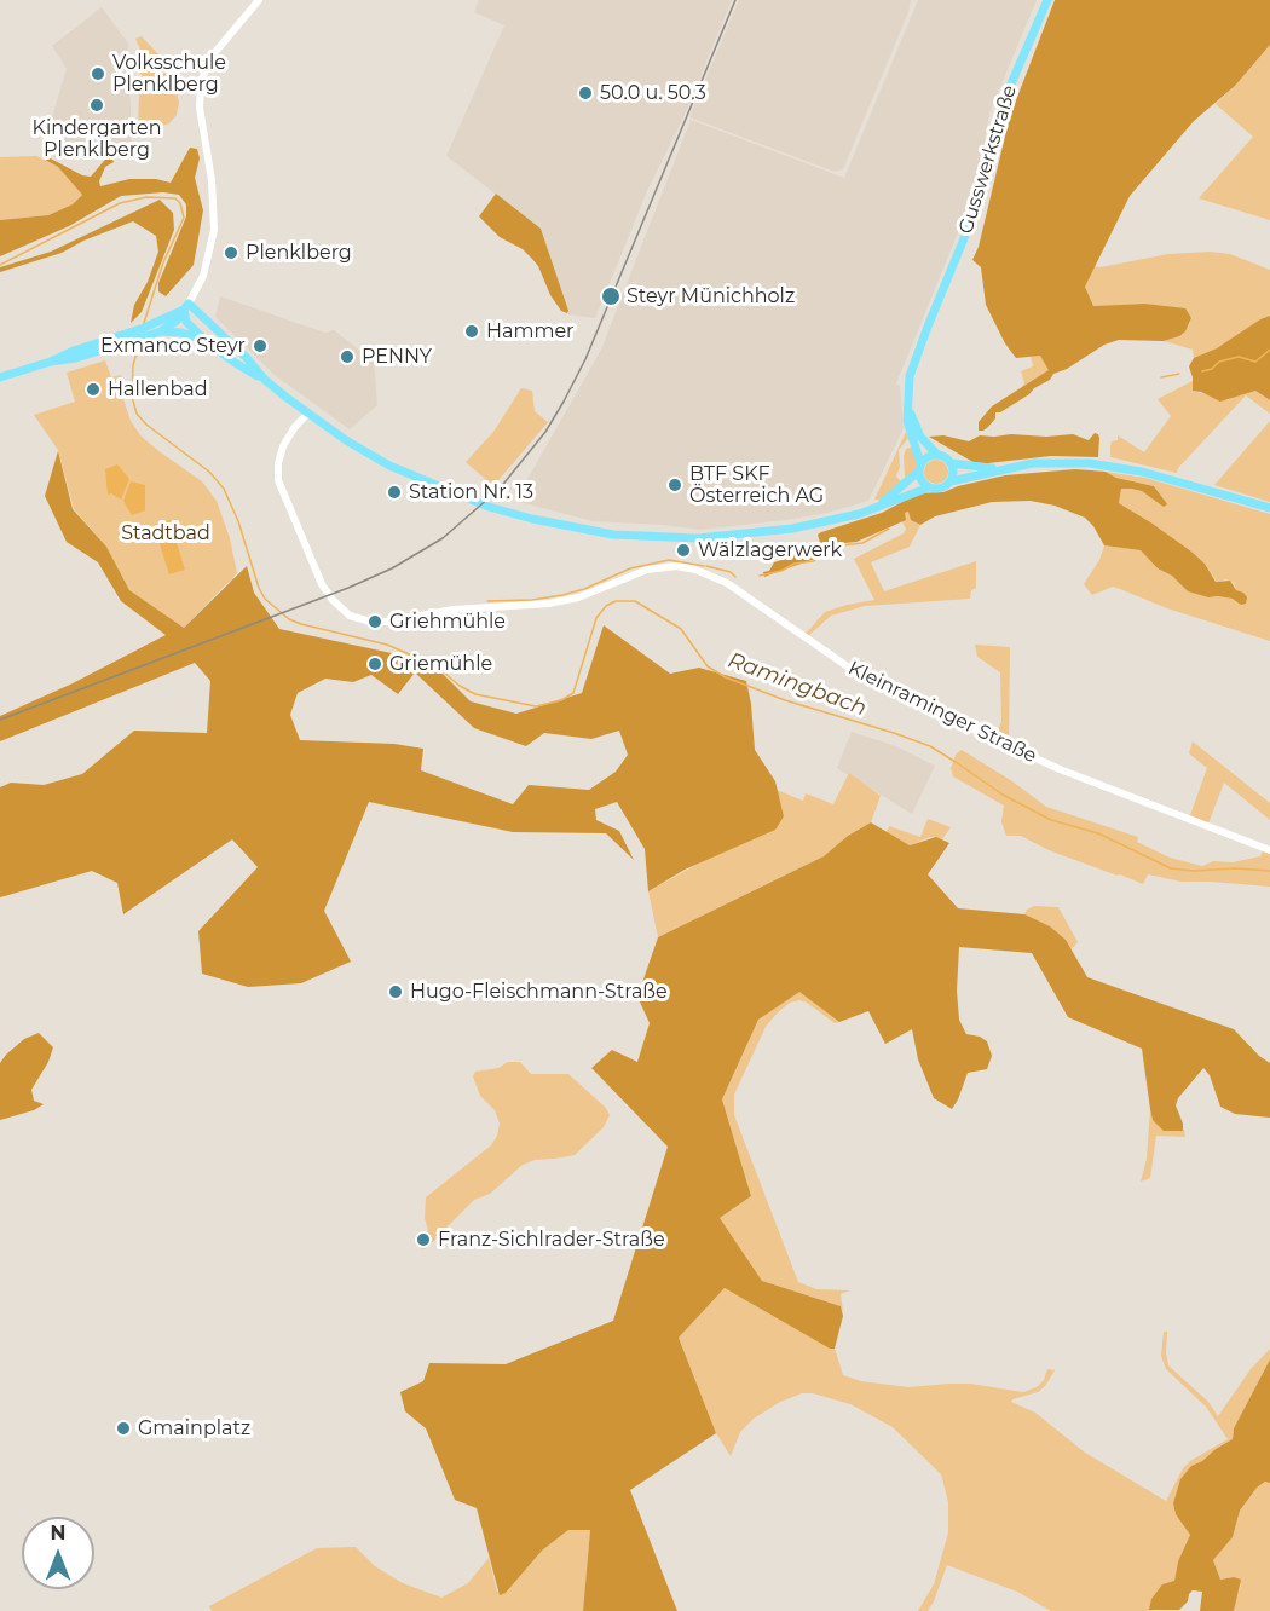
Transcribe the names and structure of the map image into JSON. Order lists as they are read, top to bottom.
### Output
{
  "streets": {
    "main road": ["Gusswerkstraße", "Kleinraminger Straße"]
  },
  "water": ["Ramingbach"],
  "parks": ["Stadtbad"],
  "places": [
    "Volksschule Plenklberg",
    "50.0 u. 50.3",
    "Kindergarten Plenklberg",
    "Plenklberg",
    "Steyr Münichholz",
    "Hammer",
    "Exmanco Steyr",
    "PENNY",
    "Hallenbad",
    "BTF SKF Österreich AG",
    "Station Nr. 13",
    "Wälzlagerwerk",
    "Griehmühle",
    "Griemühle",
    "Hugo-Fleischmann-Straße",
    "Franz-Sichlrader-Straße",
    "Gmainplatz"
  ],
  "north": "top"
}
